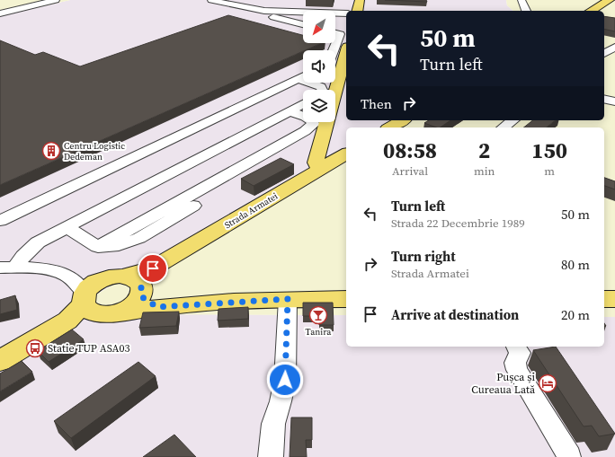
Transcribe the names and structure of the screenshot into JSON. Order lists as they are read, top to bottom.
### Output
{
  "streets": {
    "main road": ["Strada Armatei"]
  },
  "places": {
    "building": ["Centru Logistic Dedeman"],
    "bar": ["Tanira"],
    "bus stop": ["Statie TUP ASA03"],
    "hotel": ["Pușca și Cureaua Lată"]
  },
  "north": "bottom left",
  "page": {
    "turn": ["50 m", "Turn left"],
    "then": "Then",
    "eta": [
      "08:58",
      "Arrival",
      "2",
      "min",
      "150",
      "m"
    ],
    "list": [
      {
        "name": "Turn left",
        "note": "Strada 22 Decembrie 1989",
        "value": "50 m"
      },
      {
        "name": "Turn right",
        "note": "Strada Armatei",
        "value": "80 m"
      },
      {
        "name": "Arrive at destination",
        "value": "20 m"
      }
    ]
  }
}
